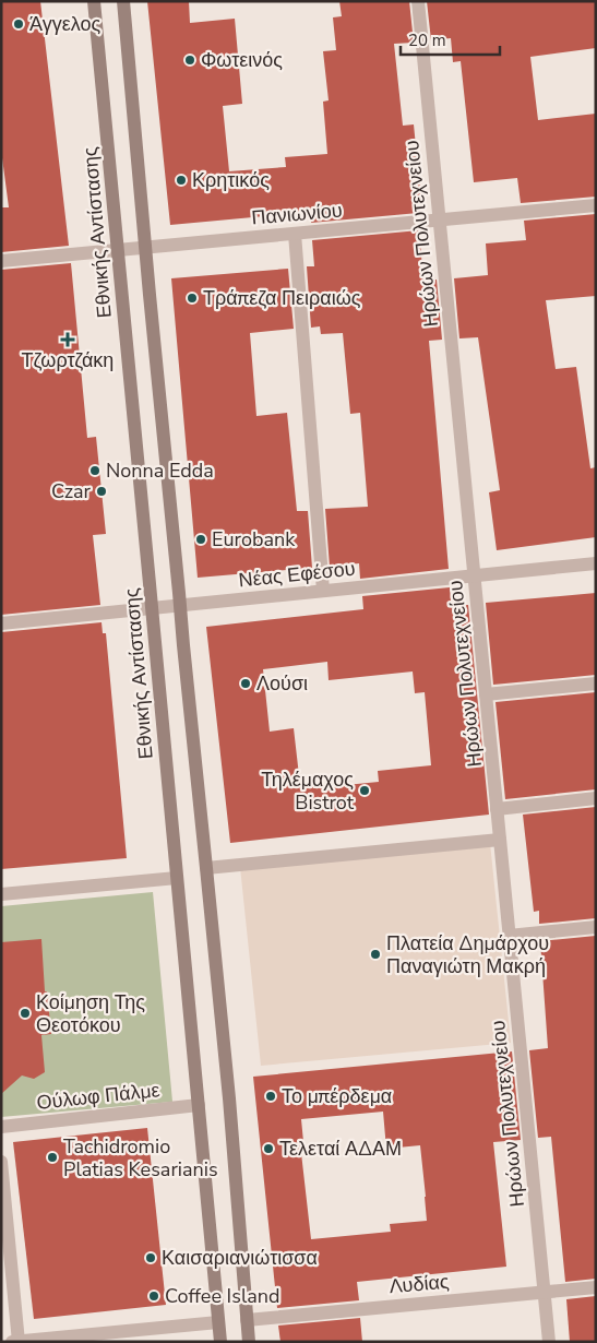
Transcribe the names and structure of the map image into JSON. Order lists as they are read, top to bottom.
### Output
{
  "streets": {
    "main road": ["Εθνικής Αντίστασης"],
    "street": [
      "Πανιωνίου",
      "Ηρώων Πολυτεχνείου",
      "Νέας Εφέσου",
      "Ούλωφ Πάλμε",
      "Λυδίας"
    ]
  },
  "crossings": [
    ["Πανιωνίου", "Εθνικής Αντίστασης"],
    ["Πανιωνίου", "Ηρώων Πολυτεχνείου"],
    ["Εθνικής Αντίστασης", "Νέας Εφέσου"],
    ["Εθνικής Αντίστασης", "Ούλωφ Πάλμε"],
    ["Ηρώων Πολυτεχνείου", "Νέας Εφέσου"],
    ["Ηρώων Πολυτεχνείου", "Λυδίας"]
  ],
  "places": {
    "other": [
      "Άγγελος",
      "Φωτεινός",
      "Κρητικός",
      "Τράπεζα Πειραιώς",
      "Nonna Edda",
      "Czar",
      "Eurobank",
      "Λούσι",
      "Τηλέμαχος Bistrot",
      "Πλατεία Δημάρχου Παναγιώτη Μακρή",
      "Κοίμηση Της Θεοτόκου",
      "Το μπέρδεμα",
      "Τελεταί ΑΔΑΜ",
      "Tachidromio Platias Kesarianis",
      "Καισαριανιώτισσα",
      "Coffee Island"
    ],
    "health": ["Τζωρτζάκη"]
  },
  "scale_bar": "20 m"
}
